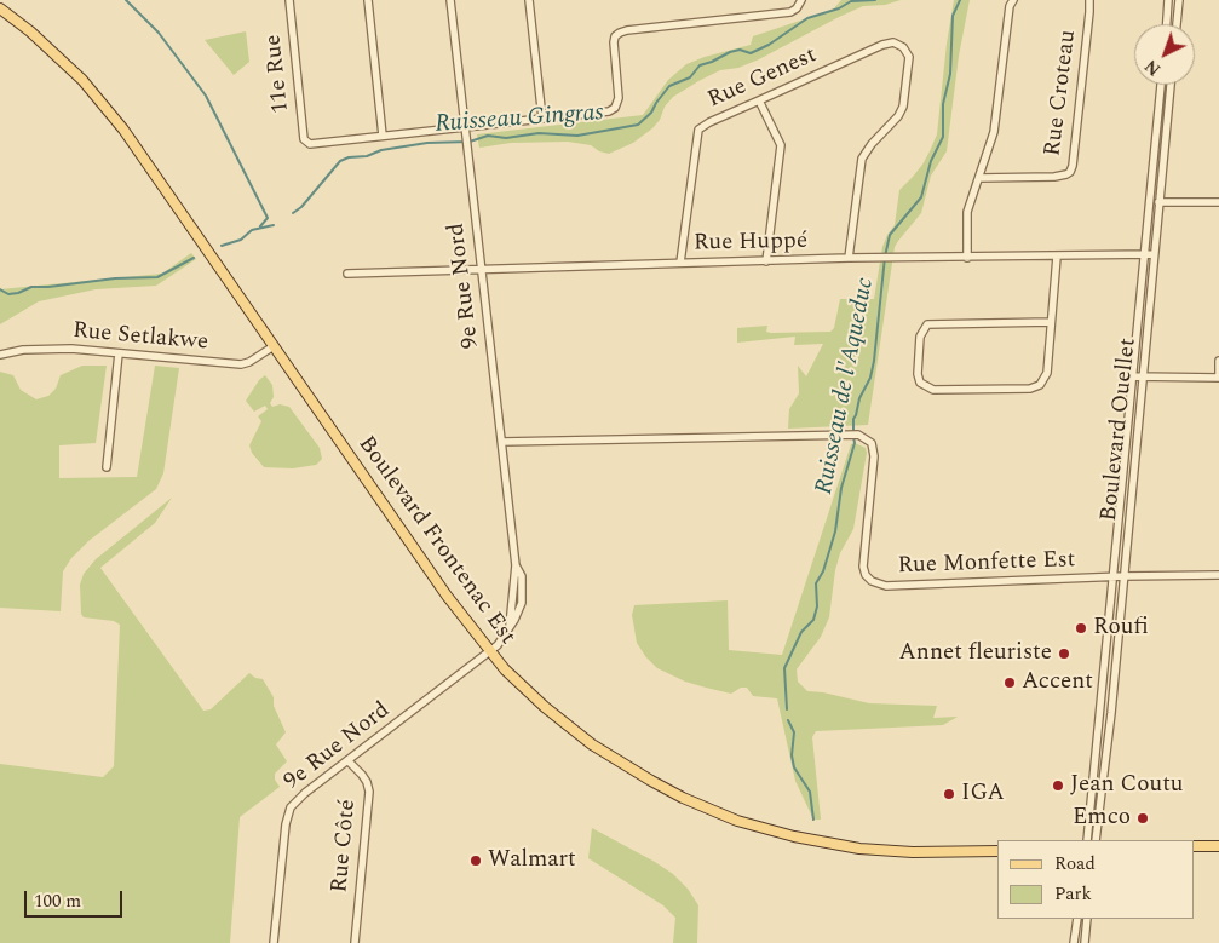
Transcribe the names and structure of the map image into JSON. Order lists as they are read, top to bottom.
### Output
{
  "streets": {
    "main road": ["Boulevard Frontenac Est"],
    "street": [
      "11e Rue",
      "Rue Genest",
      "Rue Croteau",
      "Rue Huppé",
      "9e Rue Nord",
      "Rue Setlakwe",
      "Boulevard Ouellet",
      "Rue Monfette Est",
      "Rue Côté"
    ]
  },
  "crossings": [
    ["Rue Genest", "Rue Huppé"],
    ["Rue Huppé", "9e Rue Nord"],
    ["Rue Huppé", "Boulevard Ouellet"],
    ["9e Rue Nord", "Boulevard Frontenac Est"],
    ["9e Rue Nord", "Rue Monfette Est"],
    ["9e Rue Nord", "Rue Côté"],
    ["Rue Setlakwe", "Boulevard Frontenac Est"],
    ["Boulevard Ouellet", "Rue Monfette Est"]
  ],
  "water": ["Ruisseau Gingras", "Ruisseau de l'Aqueduc"],
  "places": [
    "Roufi",
    "Annet fleuriste",
    "Accent",
    "Jean Coutu",
    "IGA",
    "Emco",
    "Walmart"
  ],
  "legend": ["Road", "Park"],
  "scale_bar": "100 m",
  "north": "bottom left"
}
